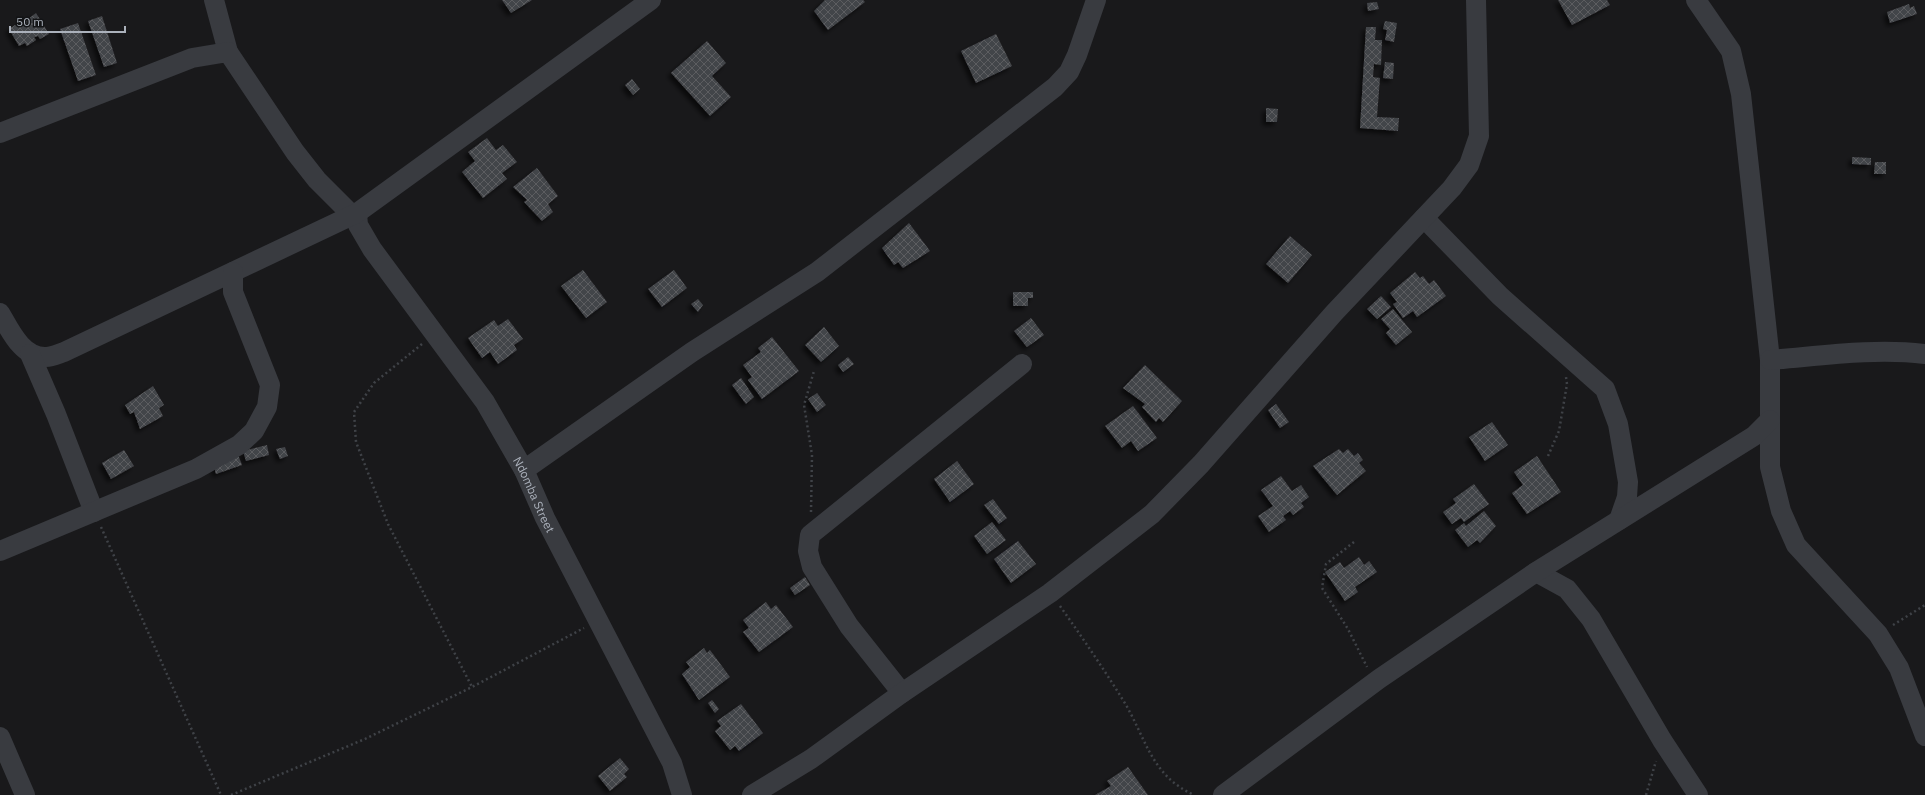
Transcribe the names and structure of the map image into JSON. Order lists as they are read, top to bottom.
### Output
{
  "streets": {
    "street": ["Ndomba Street"]
  },
  "scale_bar": "50 m"
}
